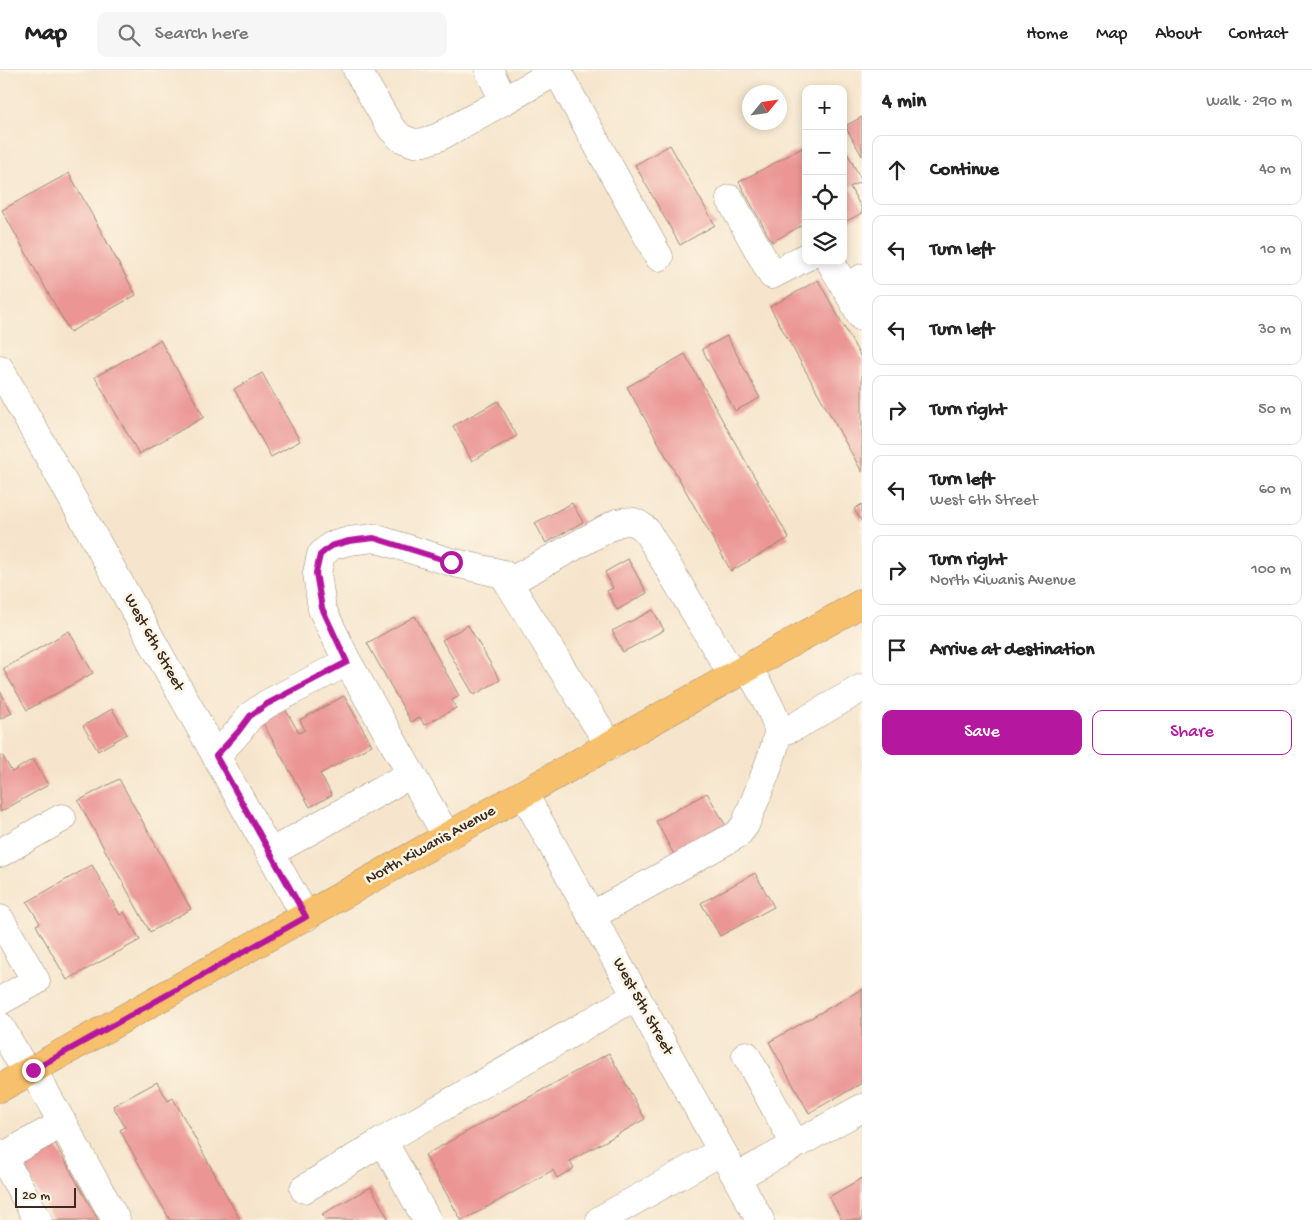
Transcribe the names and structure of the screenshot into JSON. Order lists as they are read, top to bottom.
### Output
{
  "streets": {
    "main road": ["North Kiwanis Avenue"],
    "street": ["West 6th Street", "West 5th Street"]
  },
  "crossings": [
    ["West 6th Street", "North Kiwanis Avenue"],
    ["North Kiwanis Avenue", "West 5th Street"]
  ],
  "scale_bar": "20 m",
  "north": "top right",
  "page": {
    "header": "Map",
    "search": "Search here",
    "nav": [
      "Home",
      "Map",
      "About",
      "Contact"
    ],
    "heading": ["4 min", "Walk · 290 m"],
    "map_buttons": ["+", "−"],
    "list": [
      ["Continue", "40 m"],
      ["Turn left", "10 m"],
      ["Turn left", "30 m"],
      ["Turn right", "50 m"],
      ["Turn left", "West 6th Street", "60 m"],
      ["Turn right", "North Kiwanis Avenue", "100 m"],
      "Arrive at destination"
    ],
    "buttons": ["Save", "Share"],
    "scale": "20 m"
  }
}
